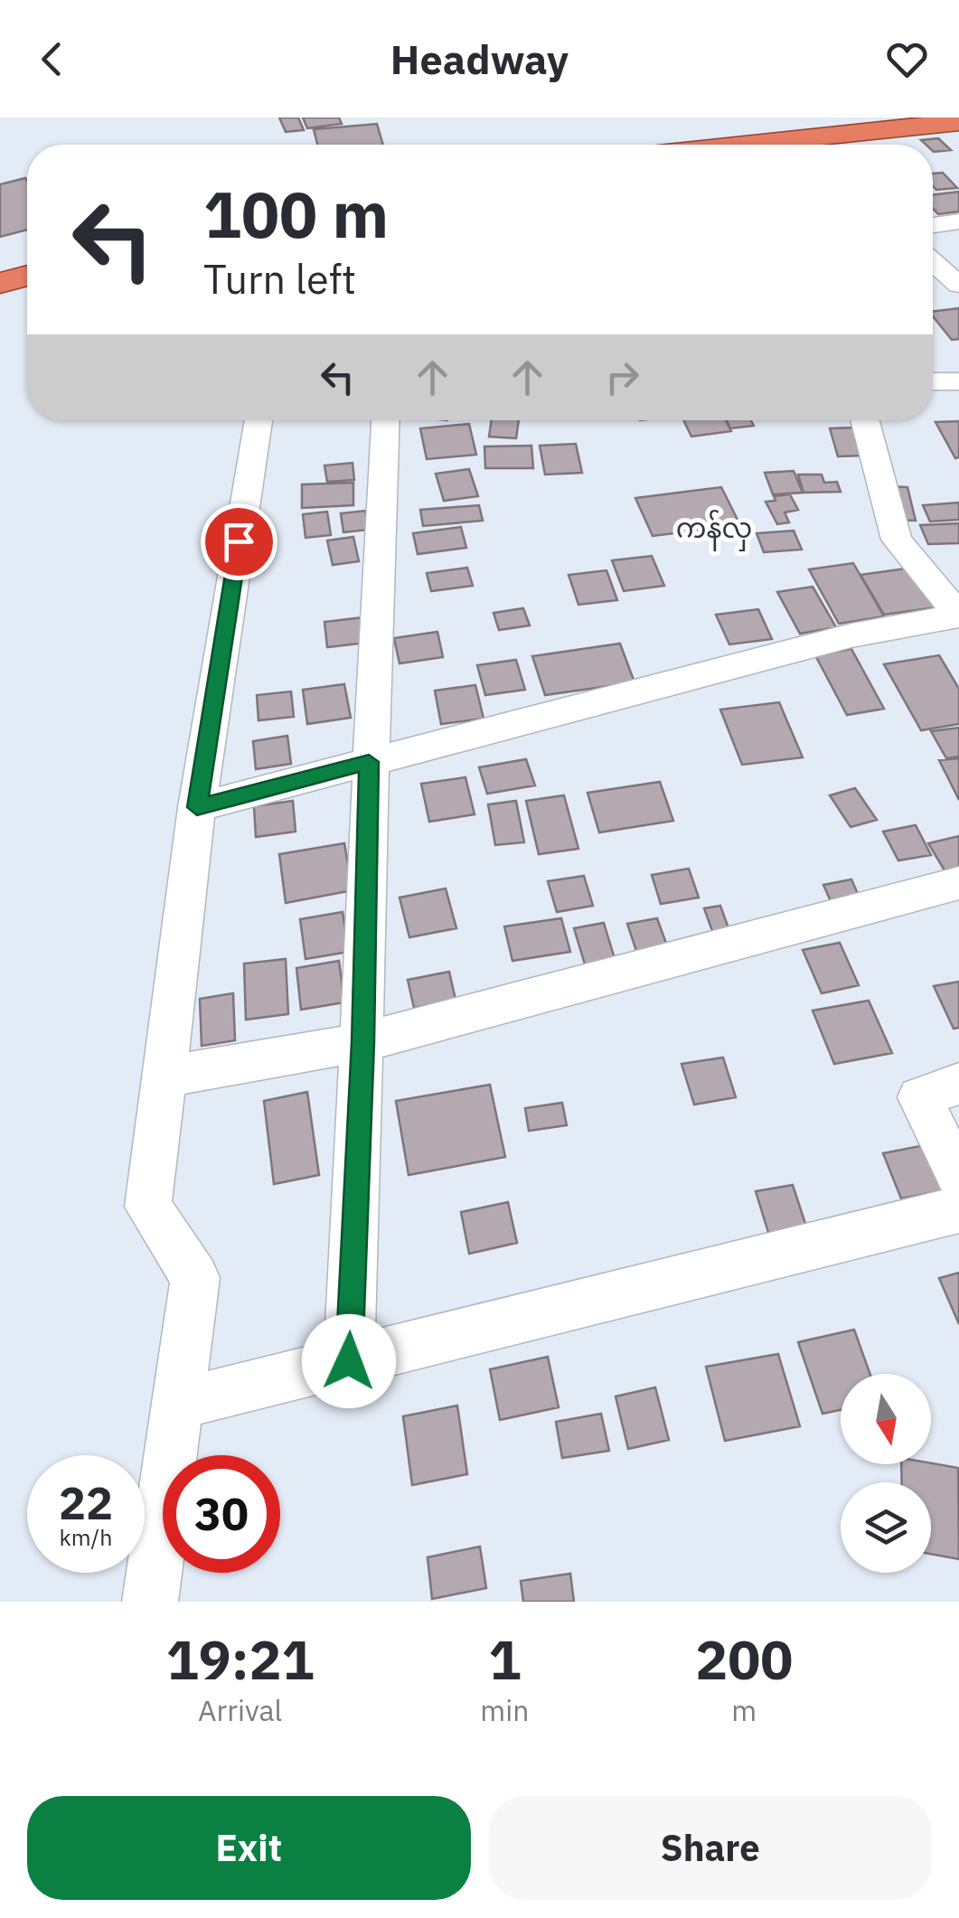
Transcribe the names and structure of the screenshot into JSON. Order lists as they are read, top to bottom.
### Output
{
  "districts": ["ကန်လှ"],
  "north": "bottom",
  "page": {
    "header": "Headway",
    "turn": ["100 m", "Turn left"],
    "speed": "22 km/h",
    "limit": "30",
    "eta": [
      "19:21",
      "Arrival",
      "1",
      "min",
      "200",
      "m"
    ],
    "buttons": ["Exit", "Share"]
  }
}
